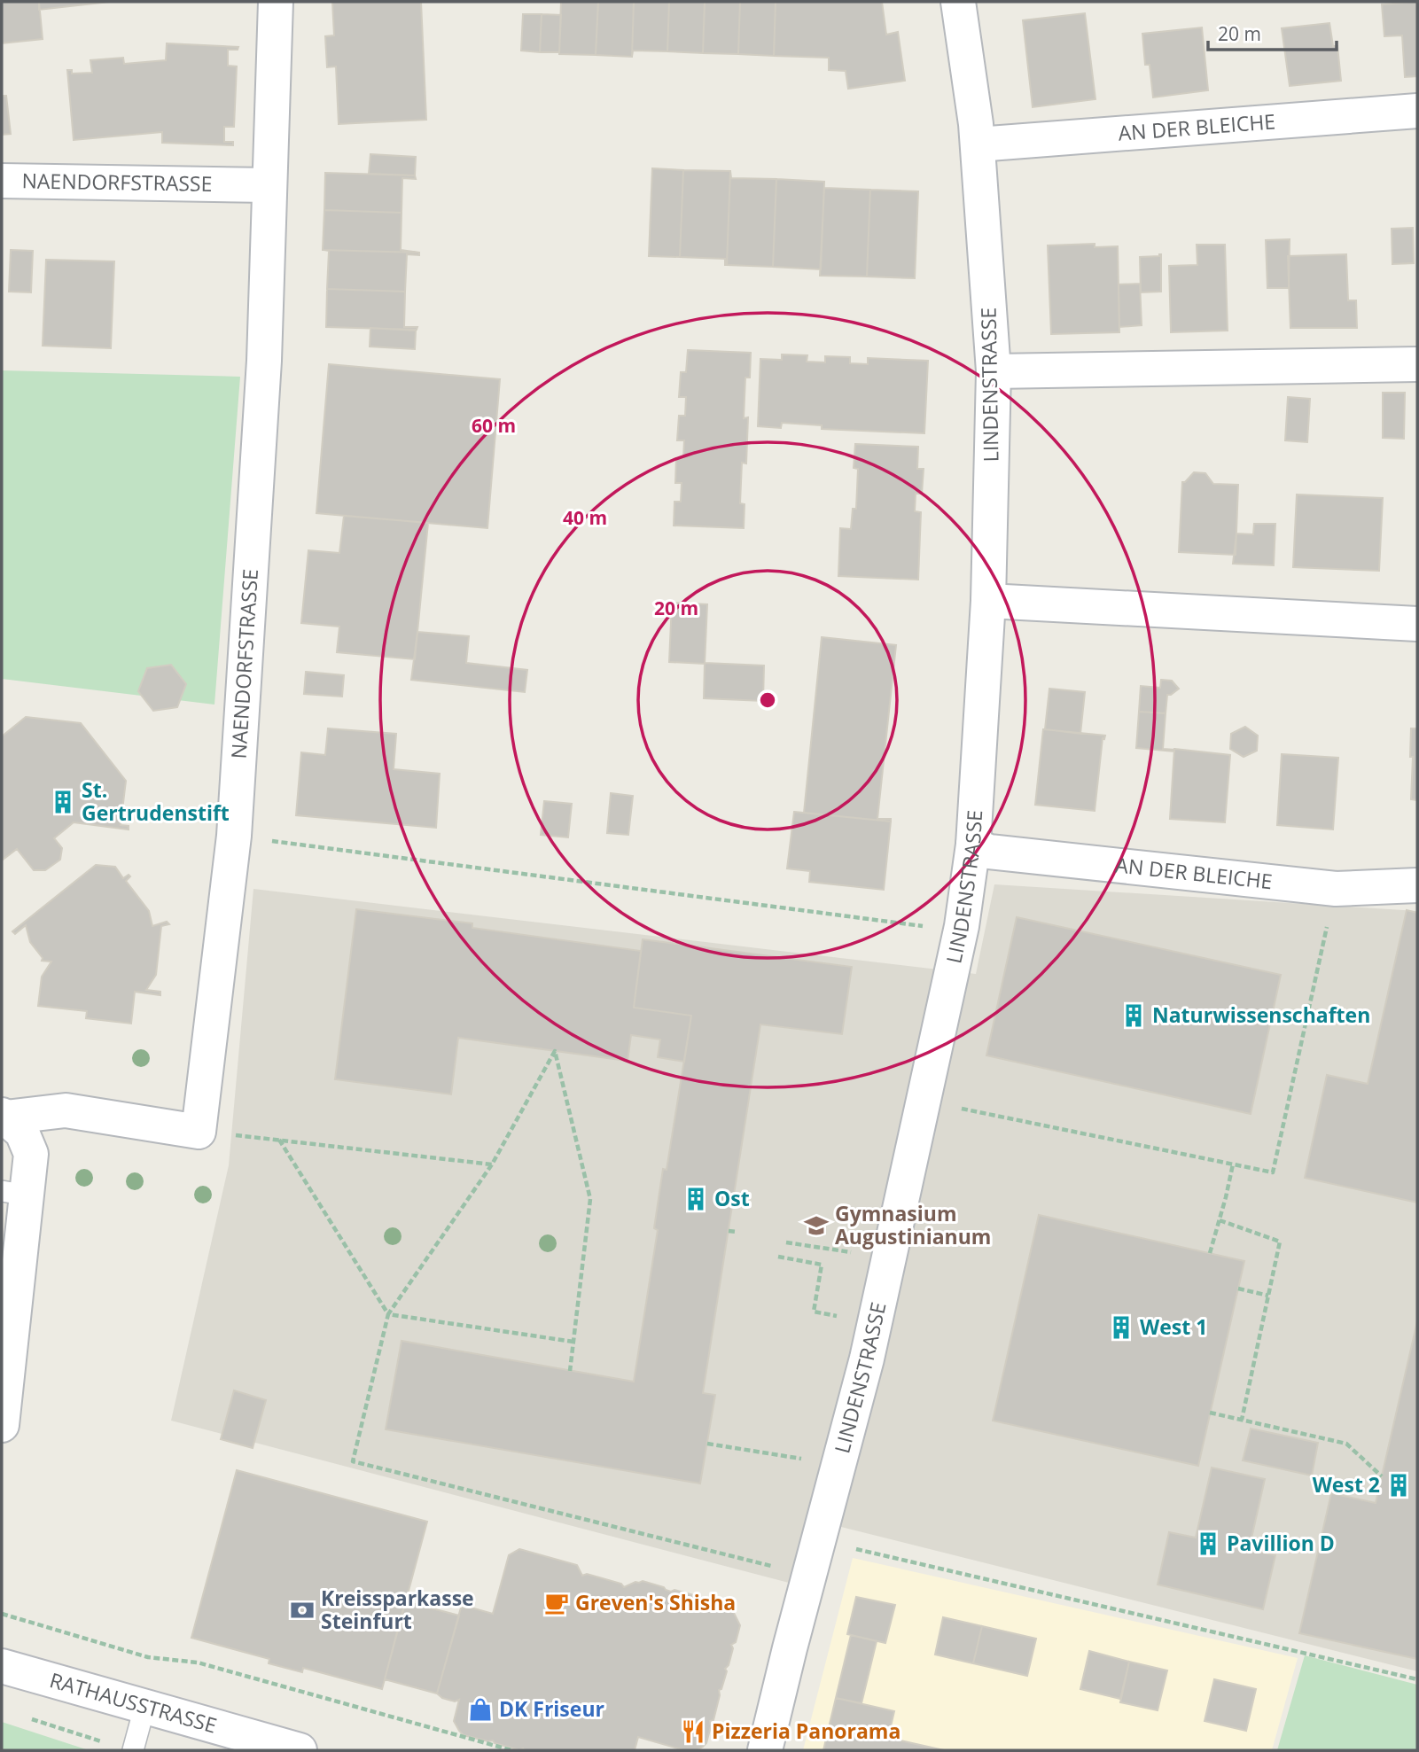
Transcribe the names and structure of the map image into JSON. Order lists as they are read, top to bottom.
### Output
{
  "streets": {
    "street": [
      "AN DER BLEICHE",
      "NAENDORFSTRASSE",
      "LINDENSTRASSE",
      "RATHAUSSTRASSE"
    ]
  },
  "crossings": [
    ["AN DER BLEICHE", "LINDENSTRASSE"]
  ],
  "places": {
    "building": [
      "St. Gertrudenstift",
      "Naturwissenschaften",
      "Ost",
      "West 1",
      "West 2",
      "Pavillion D"
    ],
    "school or university": ["Gymnasium Augustinianum"],
    "cafe": ["Greven's Shisha"],
    "bank": ["Kreissparkasse Steinfurt"],
    "shop": ["DK Friseur"],
    "restaurant": ["Pizzeria Panorama"]
  },
  "scale_bar": "20 m",
  "rings": ["60 m", "40 m", "20 m"]
}
